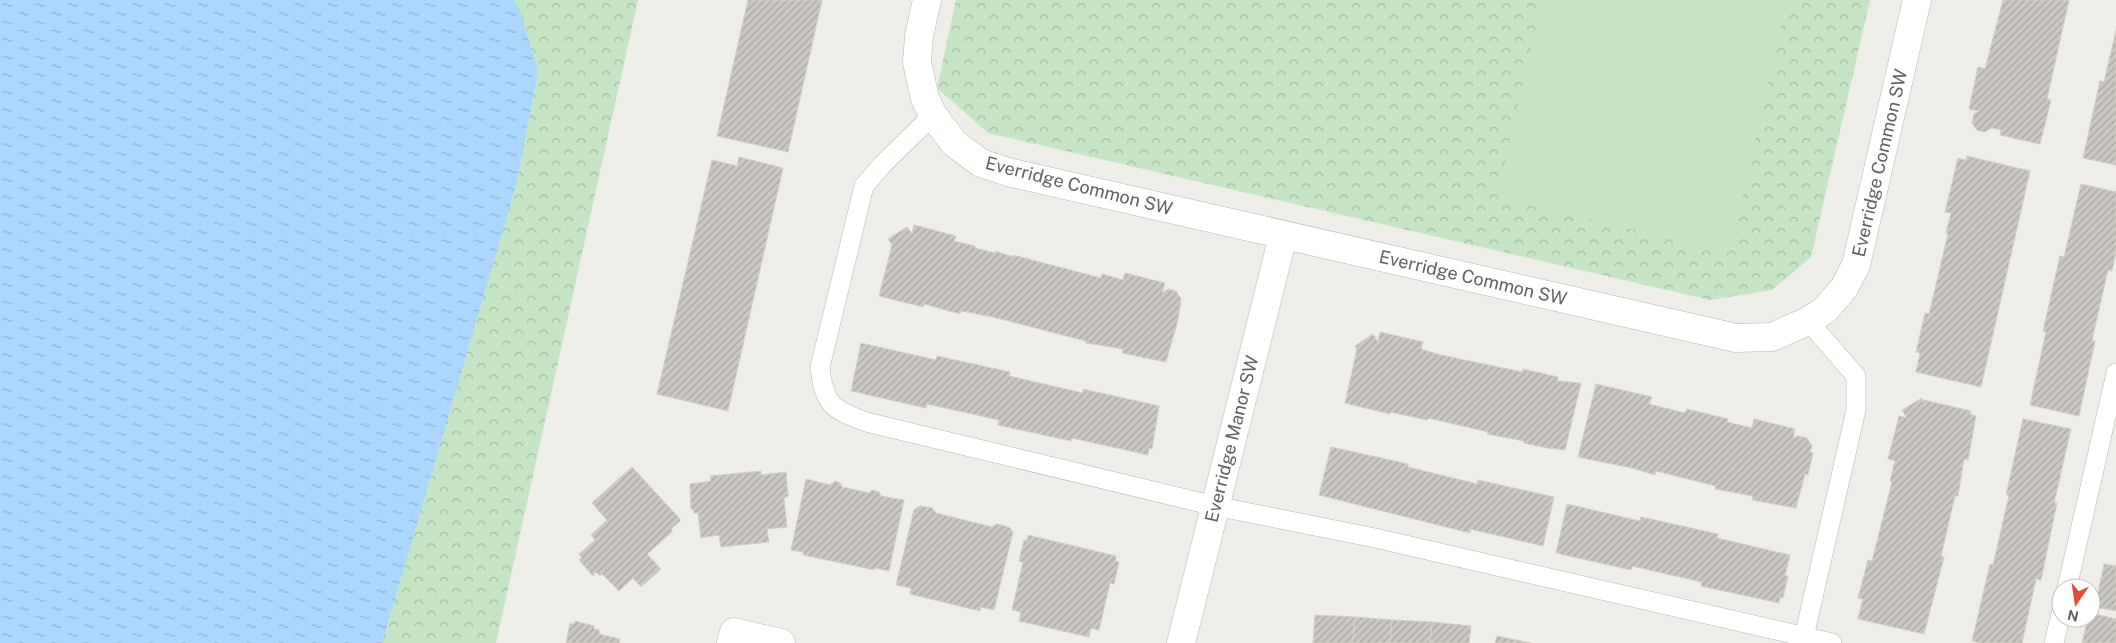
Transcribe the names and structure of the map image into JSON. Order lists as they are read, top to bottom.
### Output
{
  "streets": {
    "street": ["Everridge Common SW", "Everridge Manor SW"]
  },
  "crossings": [
    ["Everridge Common SW", "Everridge Manor SW"]
  ],
  "north": "bottom"
}
